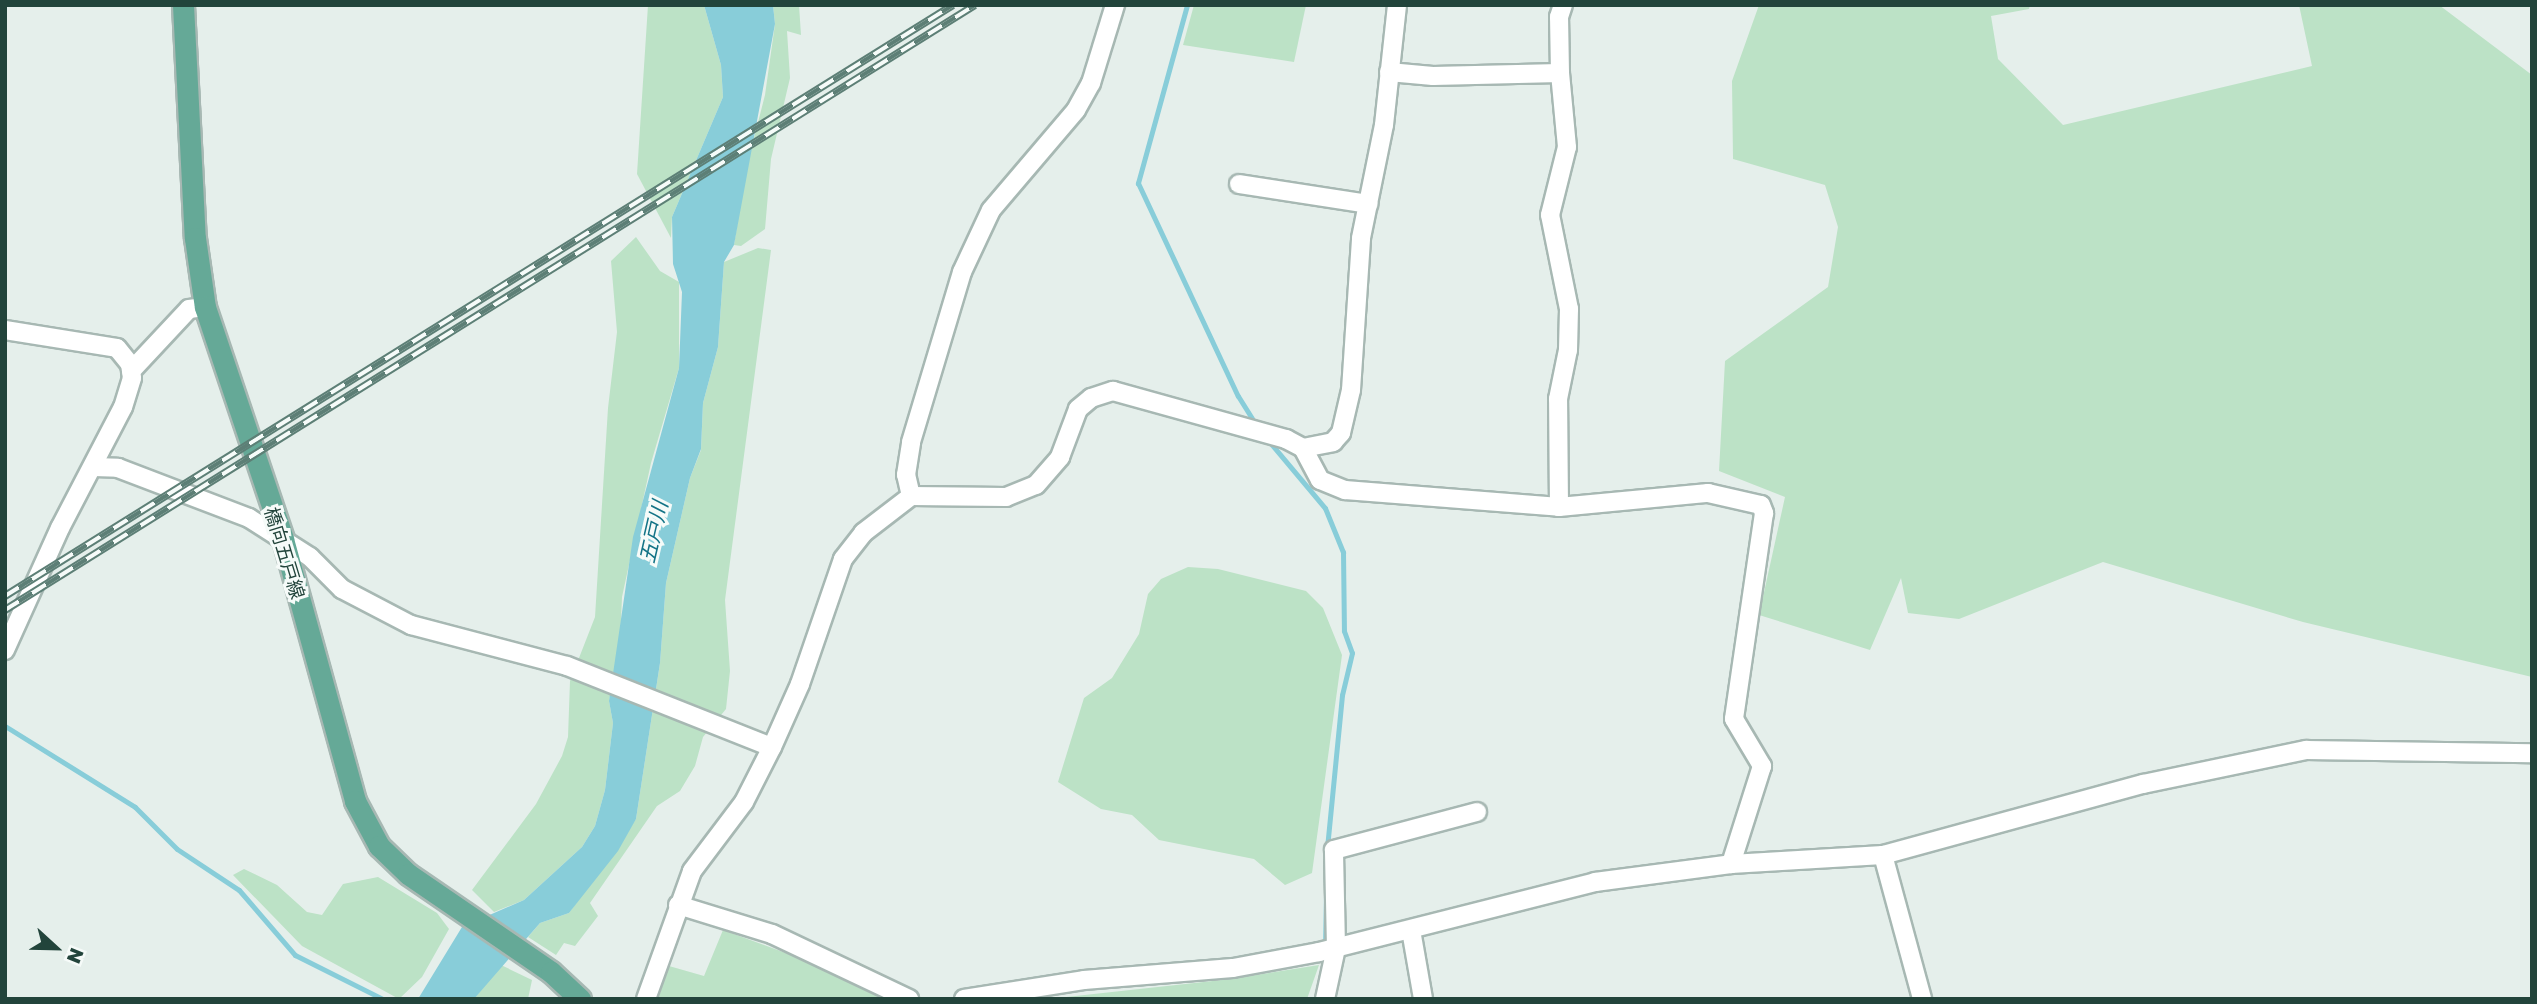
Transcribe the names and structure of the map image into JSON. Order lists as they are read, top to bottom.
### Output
{
  "streets": {
    "main road": ["橋向五戸線"]
  },
  "water": ["五戸川"],
  "north": "right"
}
